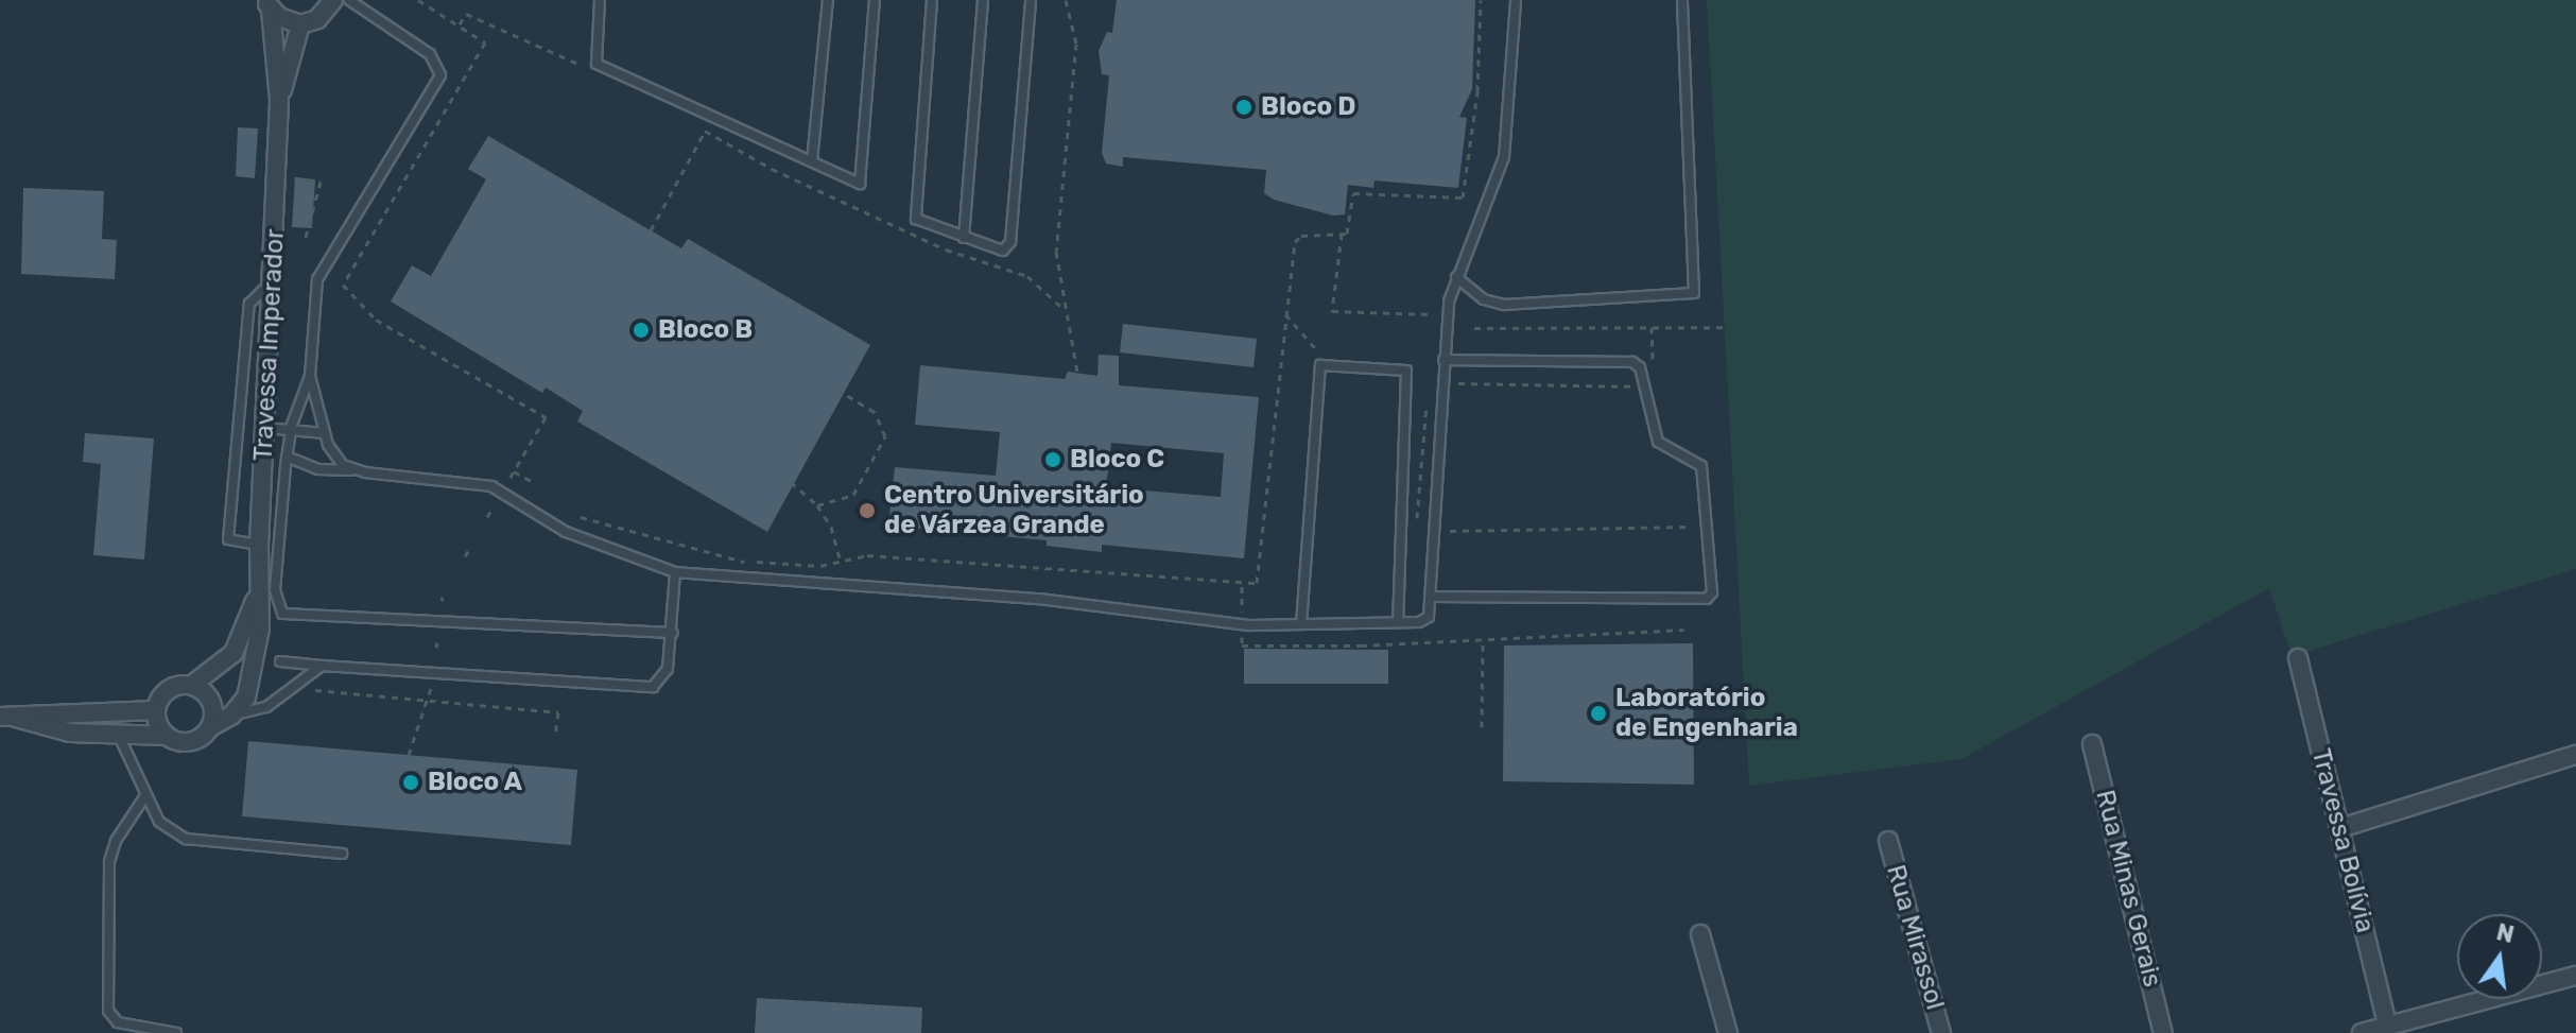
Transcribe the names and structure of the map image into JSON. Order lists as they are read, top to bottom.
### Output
{
  "streets": {
    "street": [
      "Travessa Imperador",
      "Travessa Bolívia",
      "Rua Minas Gerais",
      "Rua Mirassol"
    ]
  },
  "places": [
    "Bloco D",
    "Bloco B",
    "Bloco C",
    "Centro Universitário de Várzea Grande",
    "Laboratório de Engenharia",
    "Bloco A"
  ],
  "north": "top"
}
